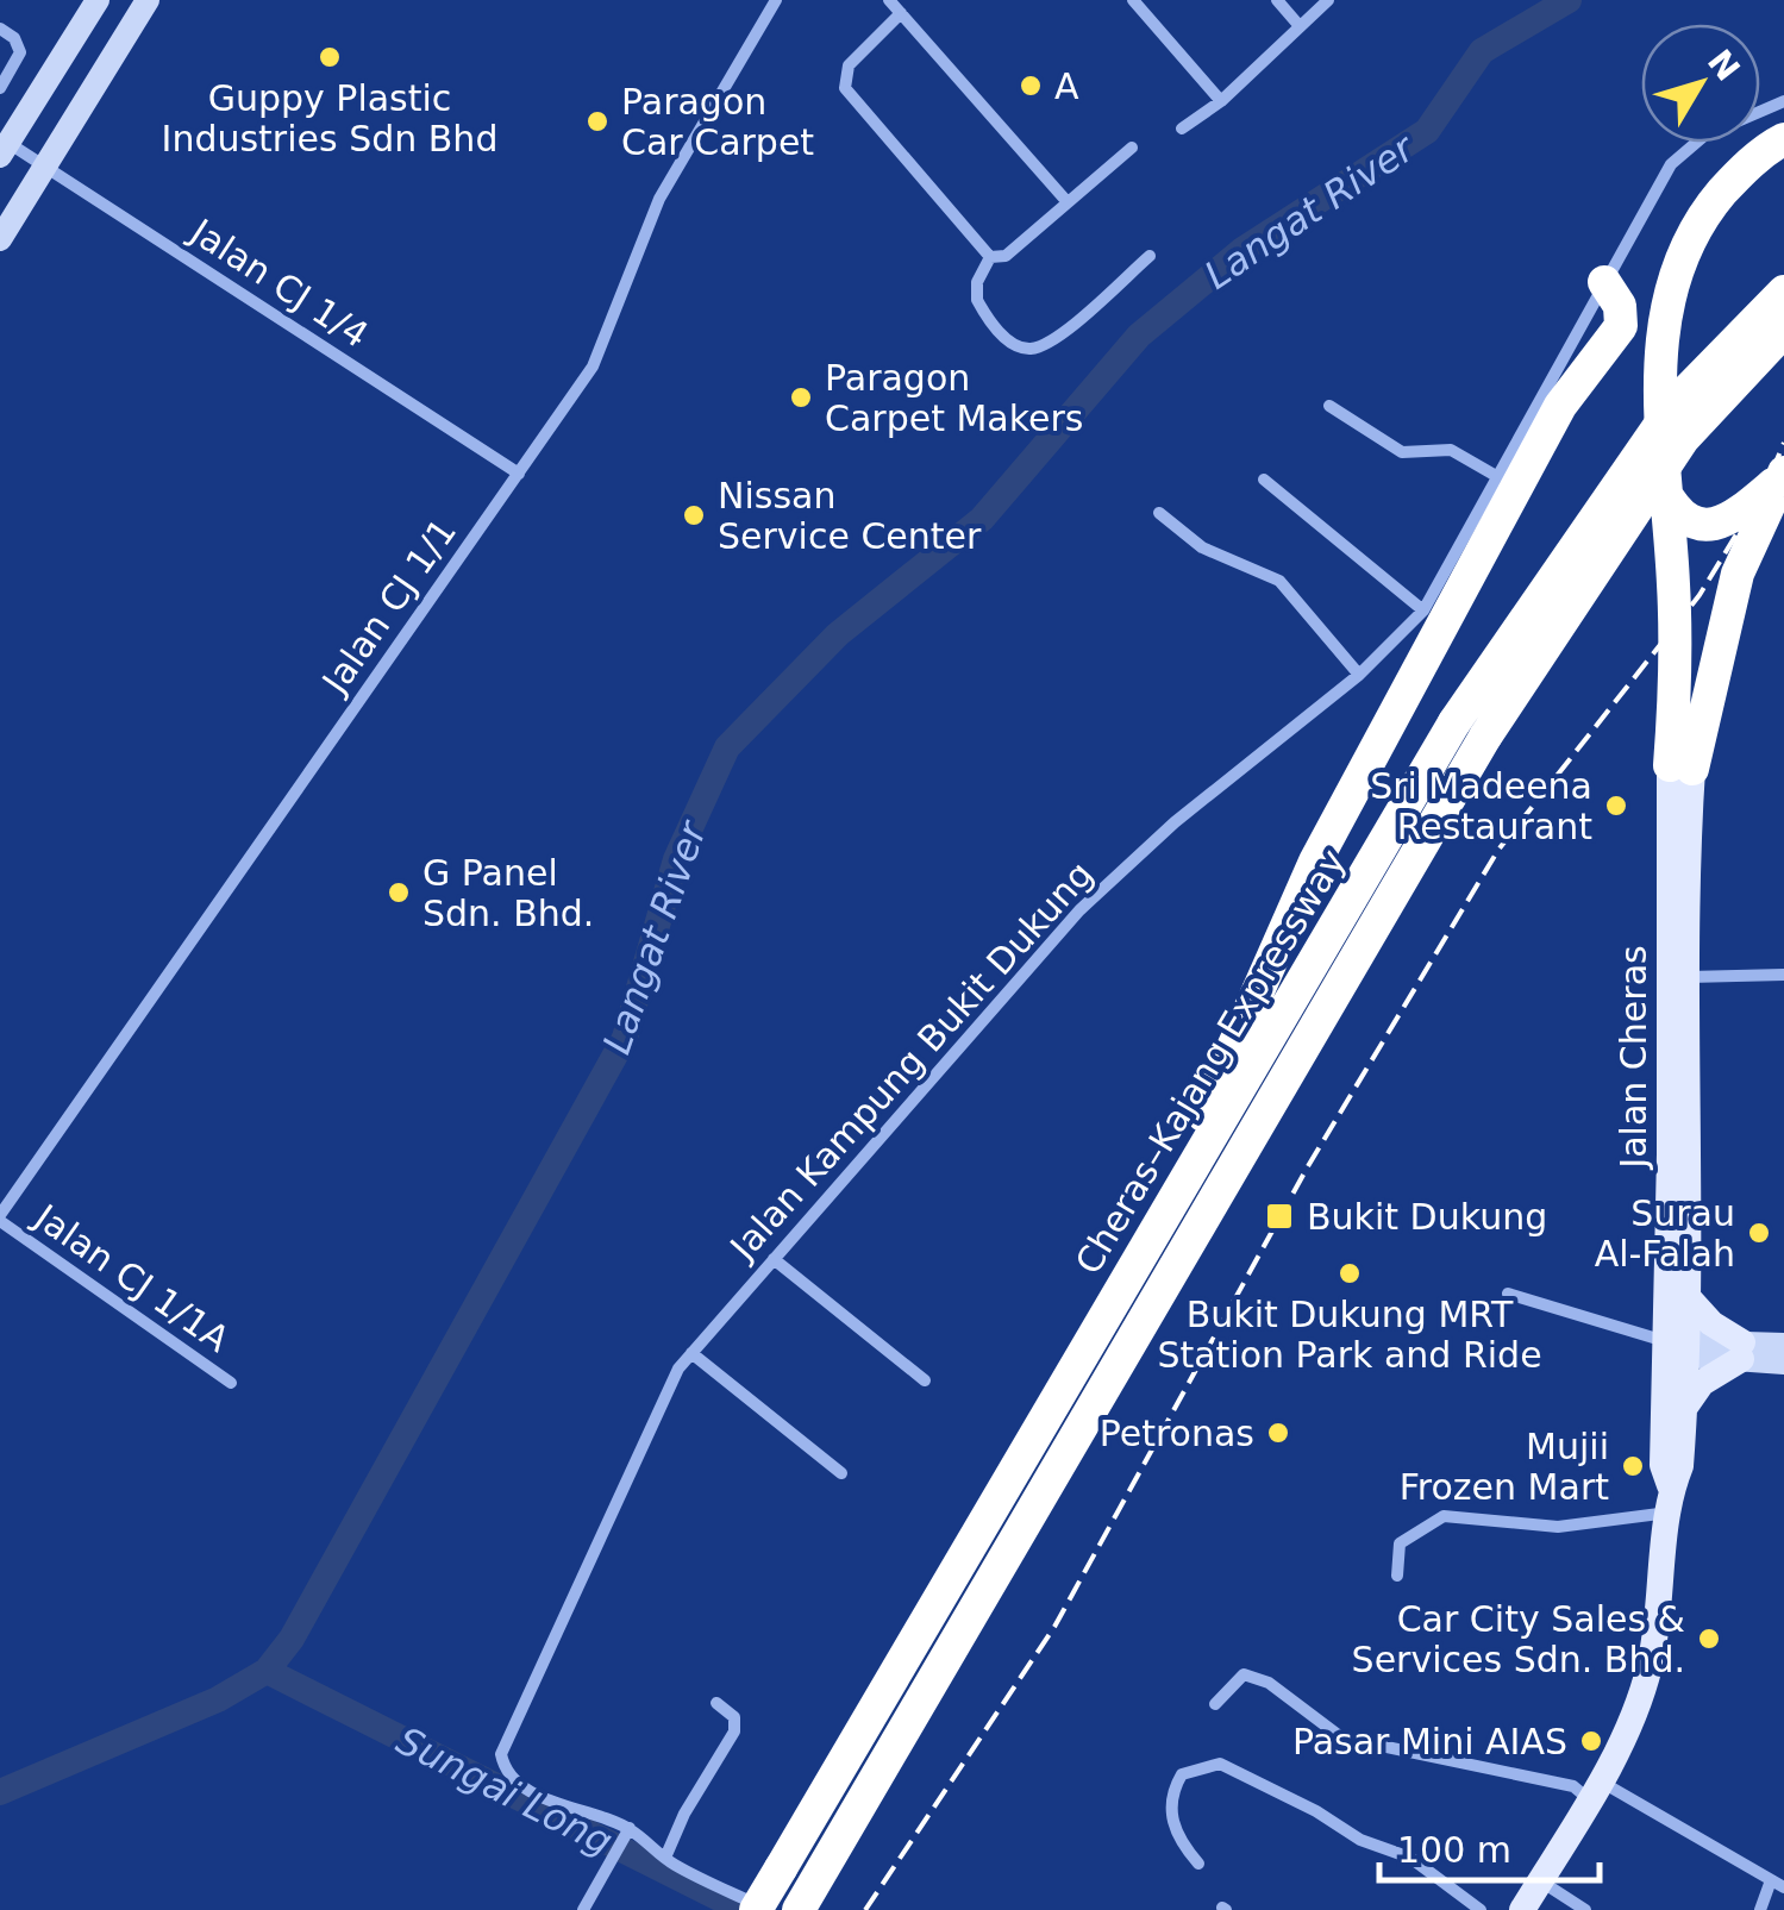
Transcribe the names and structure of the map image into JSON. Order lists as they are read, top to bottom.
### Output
{
  "streets": {
    "highway": ["Cheras–Kajang Expressway"],
    "main road": ["Jalan Cheras"],
    "street": [
      "Jalan CJ 1/4",
      "Jalan CJ 1/1",
      "Jalan Kampung Bukit Dukung",
      "Jalan CJ 1/1A"
    ]
  },
  "crossings": [
    ["Jalan CJ 1/4", "Jalan CJ 1/1"],
    ["Jalan CJ 1/1", "Jalan CJ 1/1A"]
  ],
  "water": ["Langat River", "Sungai Long"],
  "places": {
    "other": [
      "Guppy Plastic Industries Sdn Bhd",
      "A",
      "Paragon Car Carpet",
      "Paragon Carpet Makers",
      "Nissan Service Center",
      "Sri Madeena Restaurant",
      "G Panel Sdn. Bhd.",
      "Surau Al-Falah",
      "Bukit Dukung MRT Station Park and Ride",
      "Petronas",
      "Mujii Frozen Mart",
      "Car City Sales & Services Sdn. Bhd.",
      "Pasar Mini AIAS"
    ],
    "transit": ["Bukit Dukung"]
  },
  "scale_bar": "100 m",
  "north": "top right"
}
